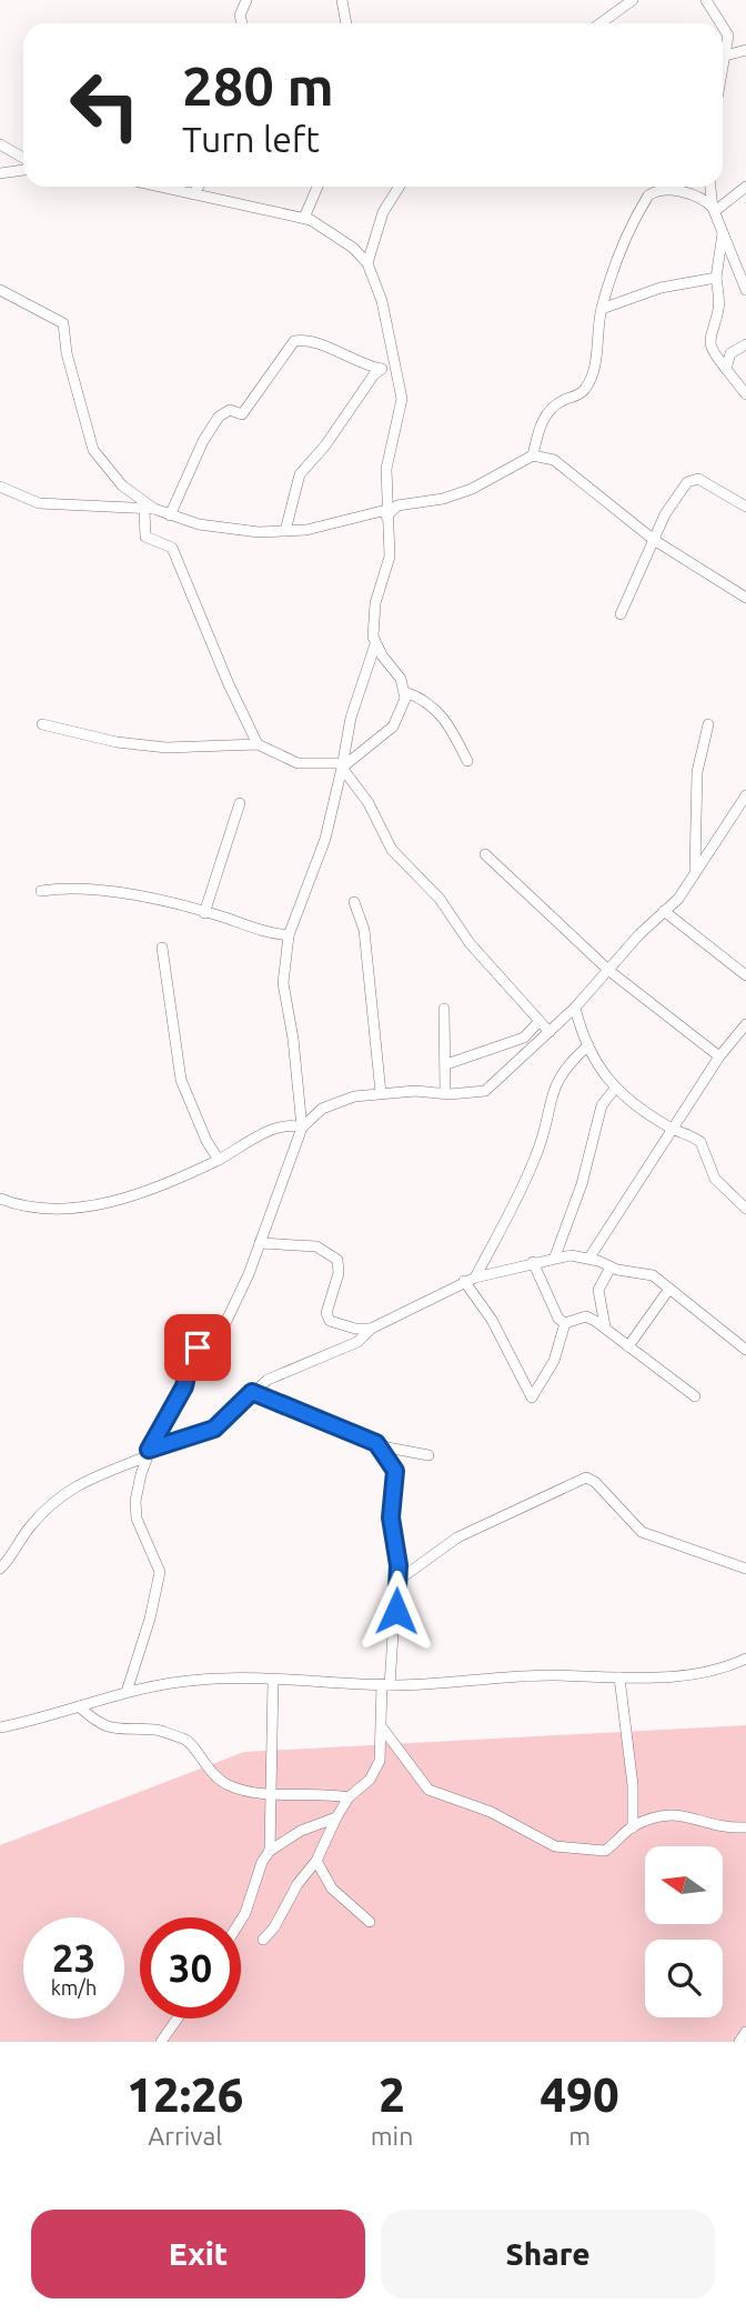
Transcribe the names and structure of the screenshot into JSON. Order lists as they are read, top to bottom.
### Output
{
  "north": "left",
  "page": {
    "turn": ["280 m", "Turn left"],
    "speed": "23 km/h",
    "limit": "30",
    "eta": [
      "12:26",
      "Arrival",
      "2",
      "min",
      "490",
      "m"
    ],
    "buttons": ["Exit", "Share"]
  }
}
